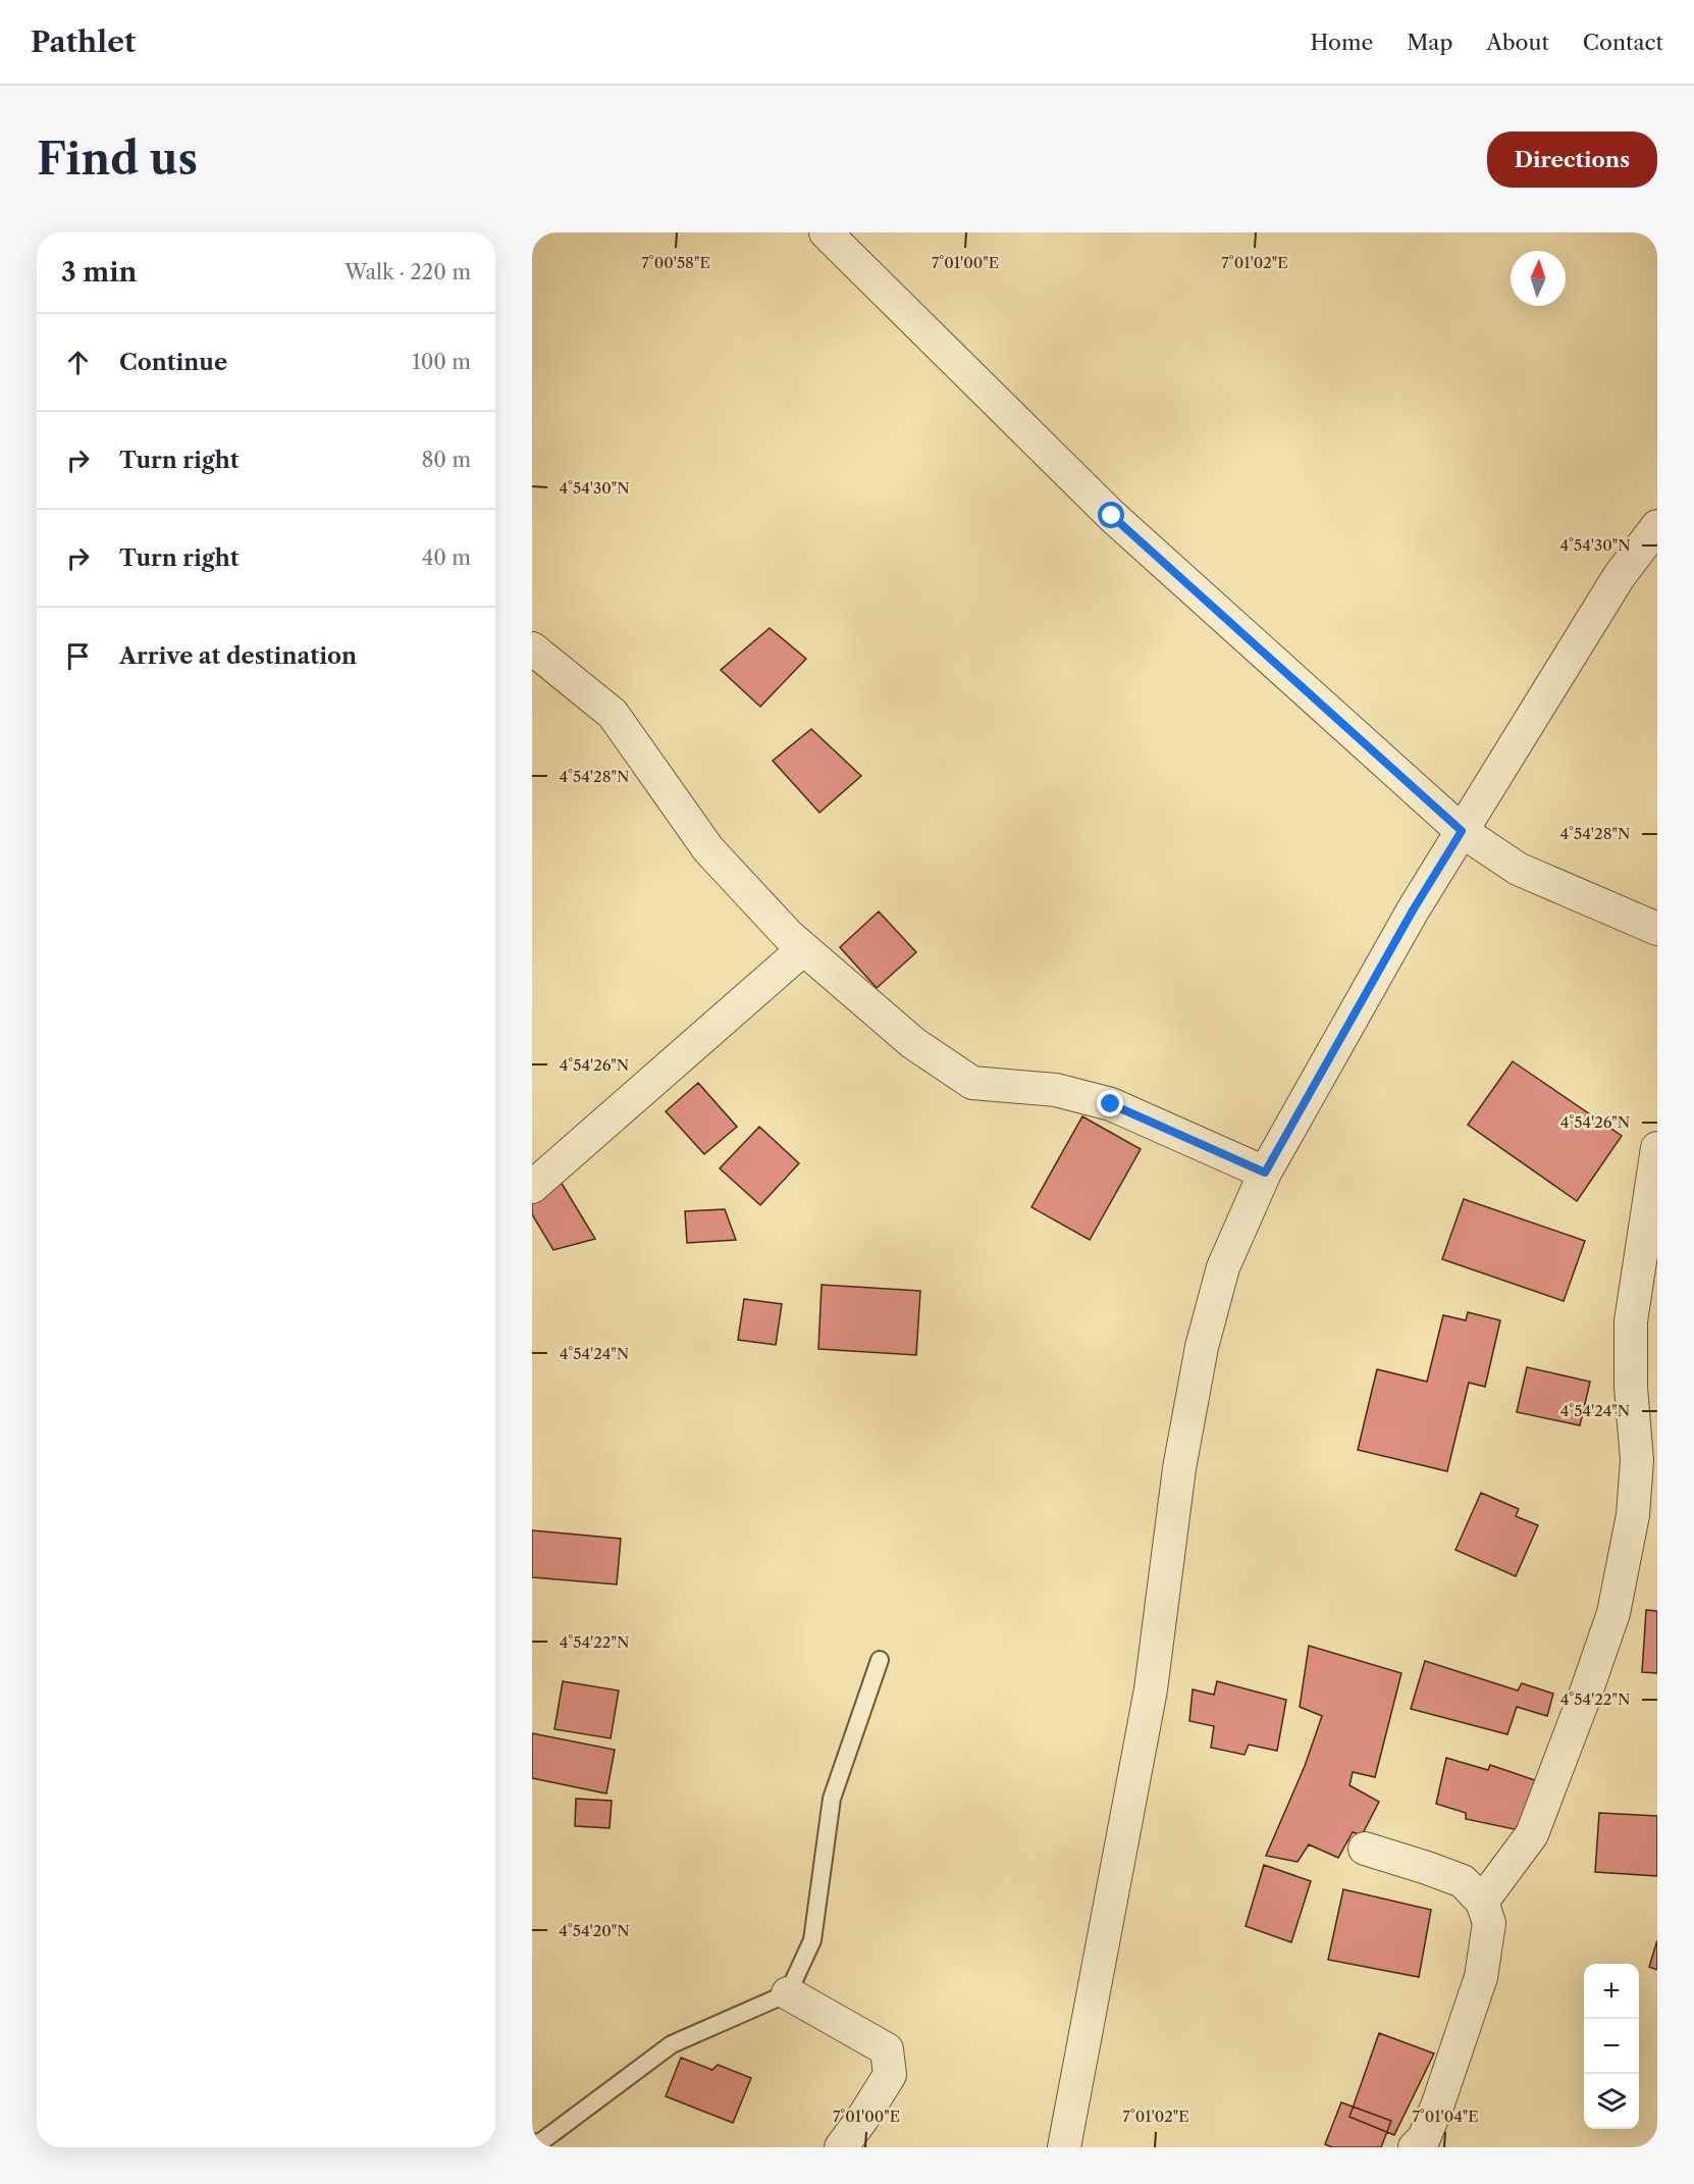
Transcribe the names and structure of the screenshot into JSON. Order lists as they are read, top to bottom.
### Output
{
  "north": "top",
  "page": {
    "header": "Pathlet",
    "nav": [
      "Home",
      "Map",
      "About",
      "Contact"
    ],
    "buttons": "Directions",
    "title": "Find us",
    "heading": ["3 min", "Walk · 220 m"],
    "list": [
      ["Continue", "100 m"],
      ["Turn right", "80 m"],
      ["Turn right", "40 m"],
      "Arrive at destination"
    ],
    "map_buttons": ["+", "−"]
  },
  "coordinates": [
    "7°00'58\"E",
    "7°01'00\"E",
    "7°01'02\"E",
    "4°54'30\"N",
    "4°54'28\"N",
    "4°54'26\"N",
    "4°54'24\"N",
    "4°54'22\"N",
    "4°54'20\"N",
    "7°01'04\"E"
  ]
}
